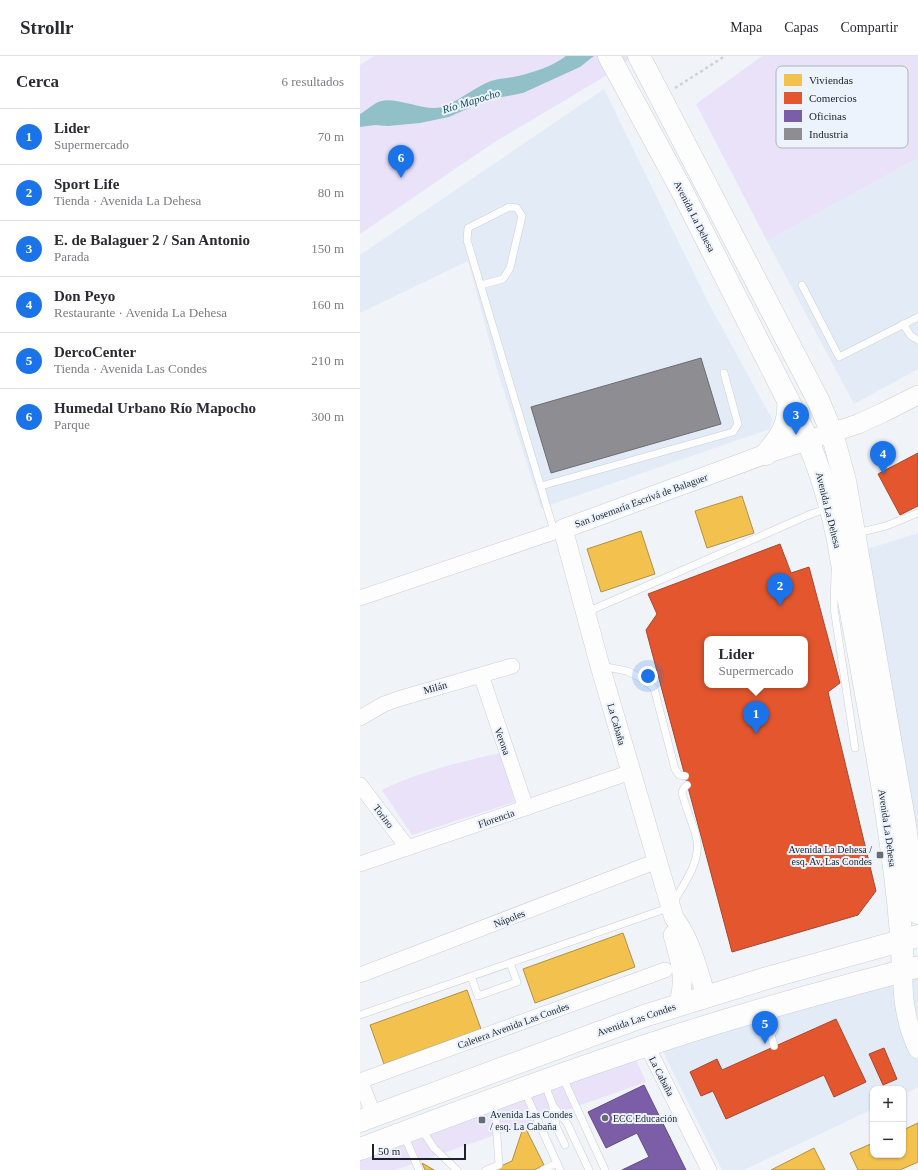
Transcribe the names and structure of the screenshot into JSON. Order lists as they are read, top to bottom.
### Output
{
  "streets": {
    "main road": ["Avenida La Dehesa", "Avenida Las Condes"],
    "street": [
      "San Josemaría Escrivá de Balaguer",
      "Milán",
      "La Cabaña",
      "Verona",
      "Torino",
      "Florencia",
      "Nápoles",
      "Caletera Avenida Las Condes"
    ]
  },
  "crossings": [
    ["Avenida La Dehesa", "San Josemaría Escrivá de Balaguer"],
    ["Avenida La Dehesa", "Avenida Las Condes"],
    ["San Josemaría Escrivá de Balaguer", "La Cabaña"],
    ["Milán", "Verona"],
    ["La Cabaña", "Florencia"],
    ["La Cabaña", "Nápoles"],
    ["La Cabaña", "Avenida Las Condes"],
    ["Verona", "Florencia"],
    ["Torino", "Florencia"]
  ],
  "water": ["Río Mapocho"],
  "places": {
    "transit": ["Avenida La Dehesa / esq. Av. Las Condes", "Avenida Las Condes / esq. La Cabaña"],
    "other": ["ECC Educación"]
  },
  "legend": [
    "Viviendas",
    "Comercios",
    "Oficinas",
    "Industria"
  ],
  "scale_bar": "50 m",
  "page": {
    "header": "Strollr",
    "nav": ["Mapa", "Capas", "Compartir"],
    "heading": ["Cerca", "6 resultados"],
    "list": [
      {
        "mark": "1",
        "name": "Lider",
        "note": "Supermercado",
        "value": "70 m"
      },
      {
        "mark": "2",
        "name": "Sport Life",
        "note": "Tienda · Avenida La Dehesa",
        "value": "80 m"
      },
      {
        "mark": "3",
        "name": "E. de Balaguer 2 / San Antonio",
        "note": "Parada",
        "value": "150 m"
      },
      {
        "mark": "4",
        "name": "Don Peyo",
        "note": "Restaurante · Avenida La Dehesa",
        "value": "160 m"
      },
      {
        "mark": "5",
        "name": "DercoCenter",
        "note": "Tienda · Avenida Las Condes",
        "value": "210 m"
      },
      {
        "mark": "6",
        "name": "Humedal Urbano Río Mapocho",
        "note": "Parque",
        "value": "300 m"
      }
    ],
    "pins": [
      "6",
      "3",
      "4",
      "2",
      "1",
      "5"
    ],
    "popup": ["Lider", "Supermercado"],
    "map_buttons": ["+", "−"],
    "scale": "50 m"
  }
}
